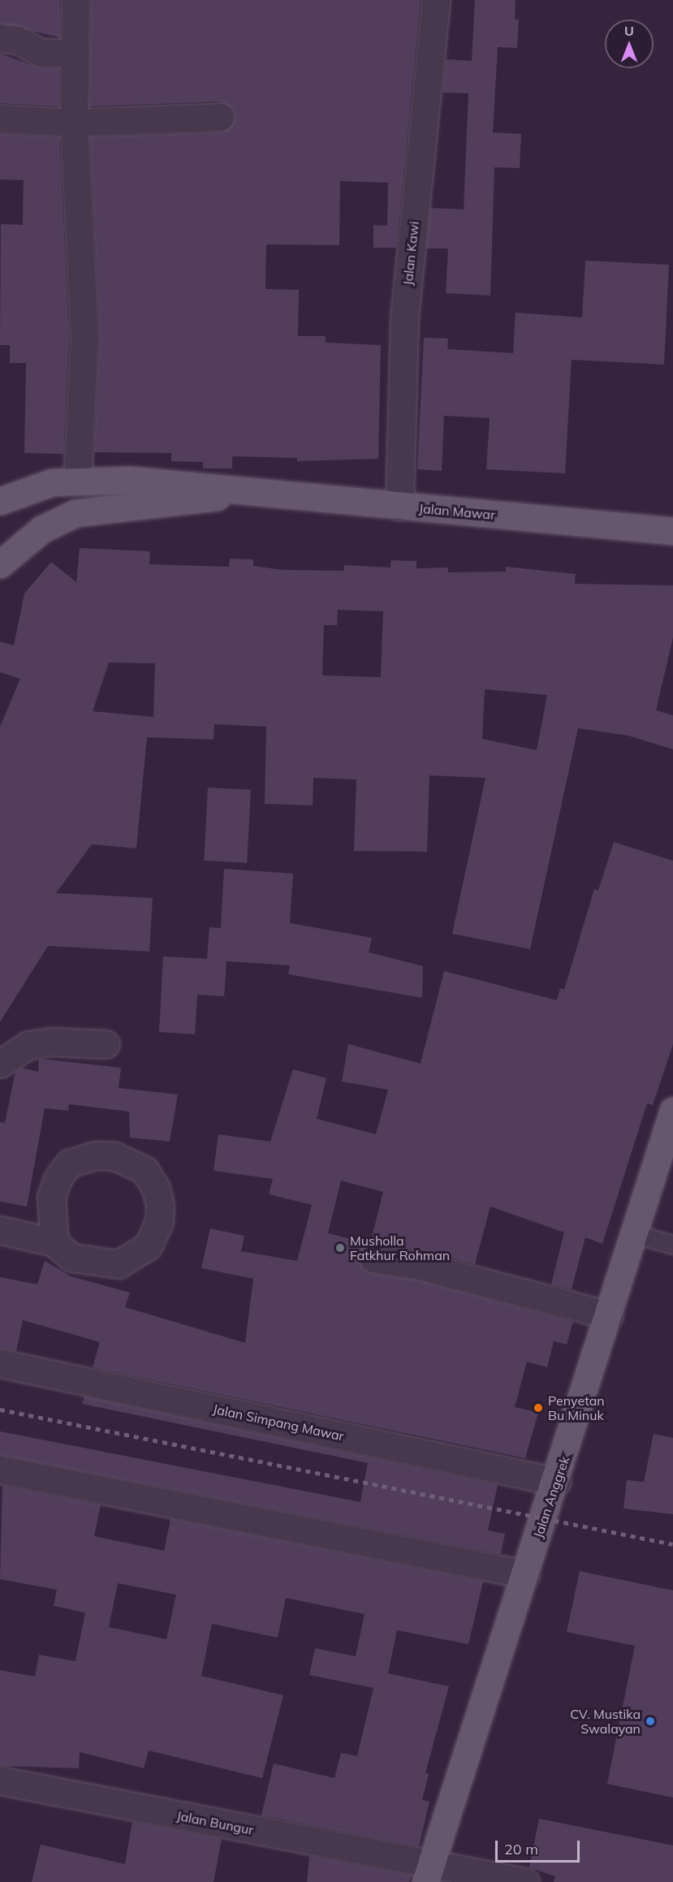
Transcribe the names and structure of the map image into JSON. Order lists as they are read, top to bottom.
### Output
{
  "streets": {
    "main road": ["Jalan Mawar", "Jalan Anggrek"],
    "street": ["Jalan Kawi", "Jalan Simpang Mawar", "Jalan Bungur"]
  },
  "crossings": [
    ["Jalan Kawi", "Jalan Mawar"],
    ["Jalan Simpang Mawar", "Jalan Anggrek"],
    ["Jalan Anggrek", "Jalan Bungur"]
  ],
  "places": ["Musholla Fatkhur Rohman", "Penyetan Bu Minuk", "CV. Mustika Swalayan"],
  "scale_bar": "20 m",
  "north": "top"
}
